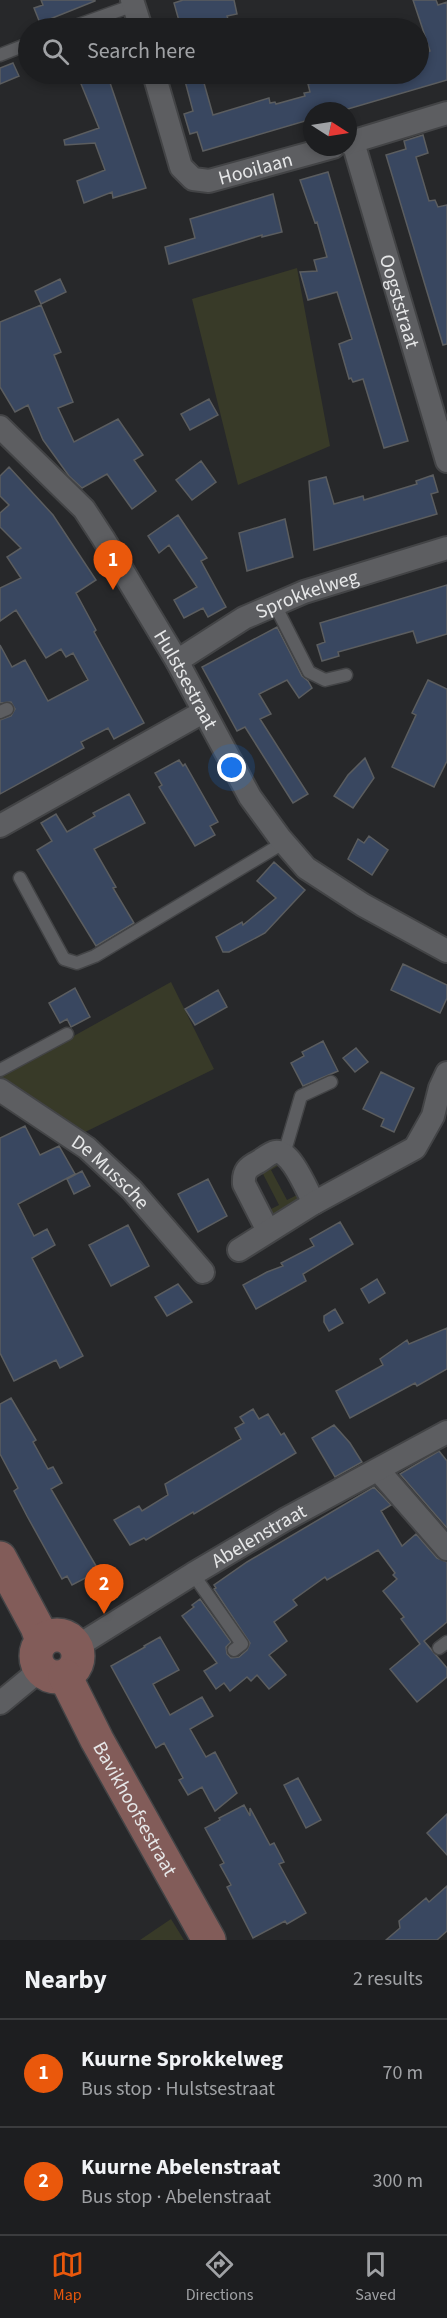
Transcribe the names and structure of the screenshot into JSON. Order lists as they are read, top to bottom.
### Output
{
  "streets": {
    "street": [
      "Hooilaan",
      "Oogststraat",
      "Sprokkelweg",
      "Hulstsestraat",
      "De Mussche",
      "Abelenstraat",
      "Bavikhoofsestraat"
    ]
  },
  "crossings": [
    ["Sprokkelweg", "Hulstsestraat"],
    ["Abelenstraat", "Bavikhoofsestraat"]
  ],
  "north": "right",
  "page": {
    "search": "Search here",
    "pins": ["1", "2"],
    "heading": ["Nearby", "2 results"],
    "list": [
      {
        "mark": "1",
        "name": "Kuurne Sprokkelweg",
        "note": "Bus stop · Hulstsestraat",
        "value": "70 m"
      },
      {
        "mark": "2",
        "name": "Kuurne Abelenstraat",
        "note": "Bus stop · Abelenstraat",
        "value": "300 m"
      }
    ],
    "nav": ["Map", "Directions", "Saved"]
  }
}
